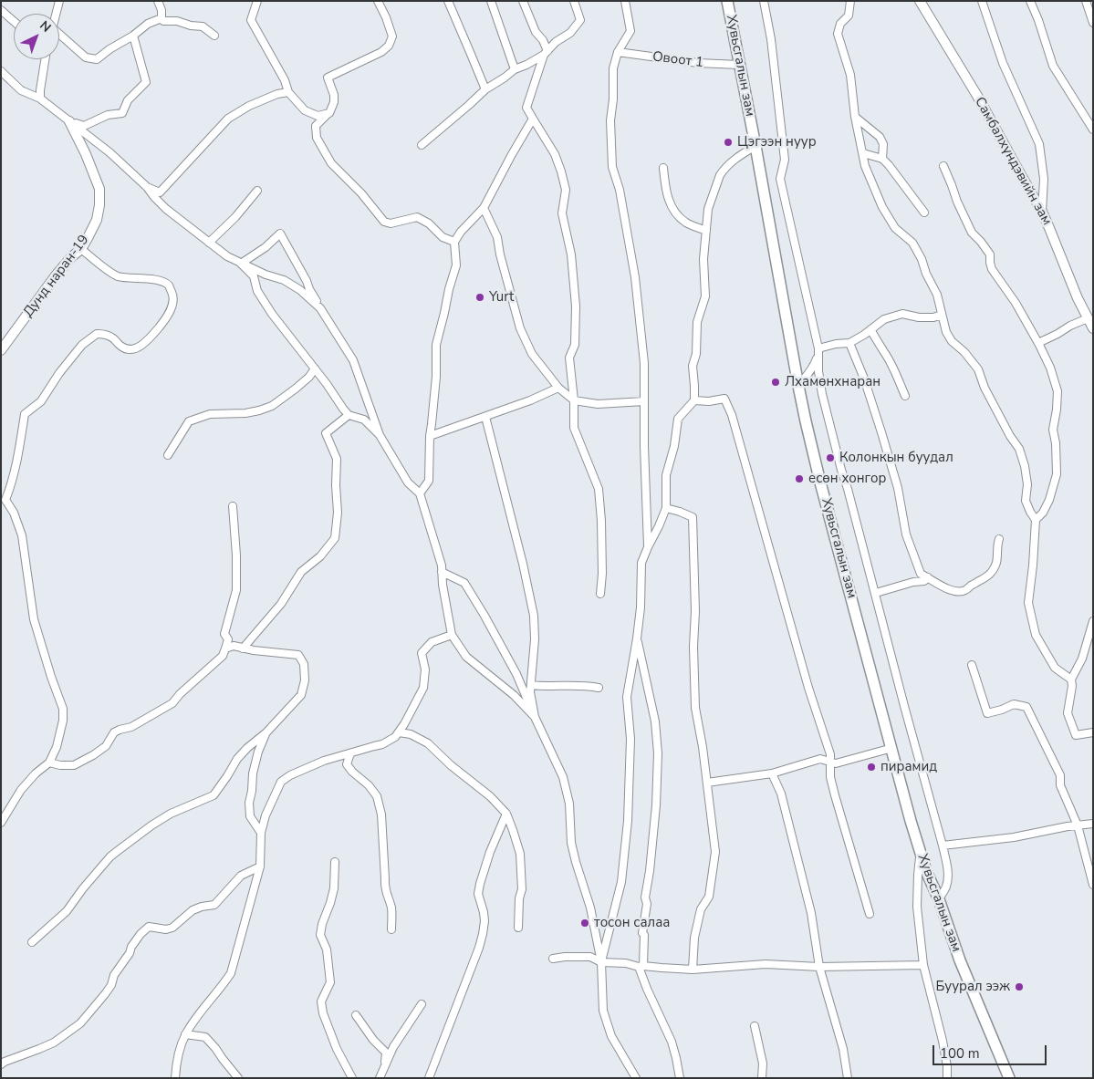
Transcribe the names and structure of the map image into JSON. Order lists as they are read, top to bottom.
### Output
{
  "streets": {
    "main road": ["Хувьсгалын зам"],
    "street": ["Овоот 1", "Самбалхүндэвийн зам", "Дунд наран-19"]
  },
  "crossings": [
    ["Овоот 1", "Хувьсгалын зам"]
  ],
  "places": [
    "Цэгээн нуур",
    "Yurt",
    "Лхамөнхнаран",
    "Колонкын буудал",
    "есөн хонгор",
    "пирамид",
    "тосон салаа",
    "Буурал ээж"
  ],
  "scale_bar": "100 m",
  "north": "top right"
}
